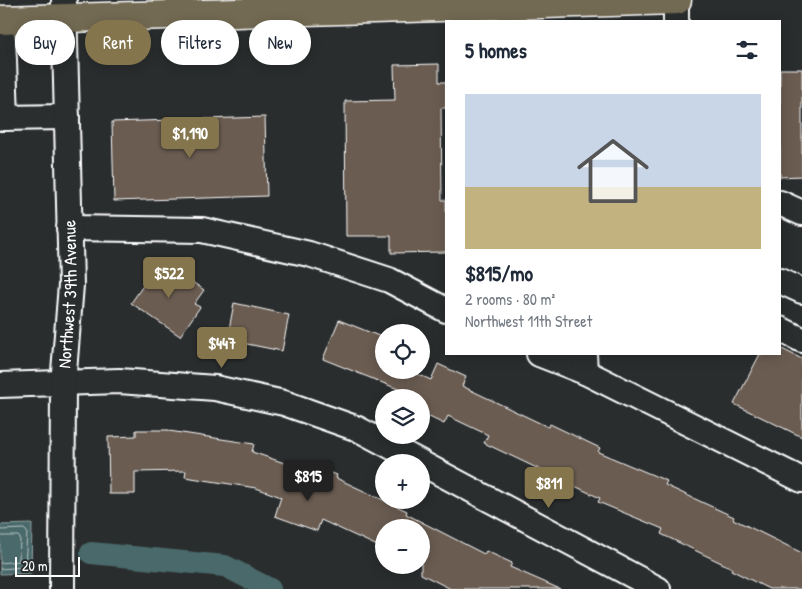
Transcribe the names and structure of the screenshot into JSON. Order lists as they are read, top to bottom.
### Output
{
  "streets": {
    "street": ["Northwest 39th Avenue"]
  },
  "scale_bar": "20 m",
  "page": {
    "chip": [
      "Buy",
      "Rent",
      "Filters",
      "New"
    ],
    "heading": "5 homes",
    "list": [
      {
        "name": "$815/mo",
        "note": "2 rooms · 80 m² · Northwest 11th Street"
      }
    ],
    "price": [
      "$1,190",
      "$522",
      "$447",
      "$815",
      "$811"
    ],
    "map_buttons": ["+", "−"],
    "scale": "20 m"
  }
}
